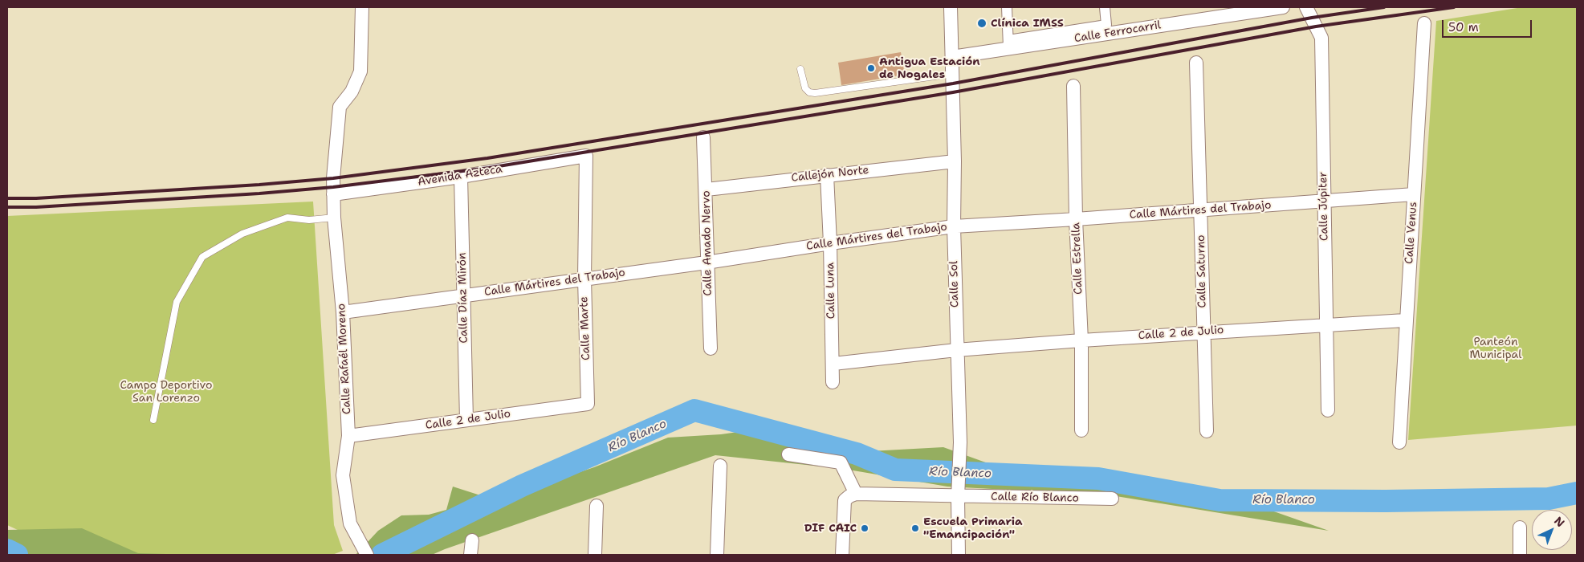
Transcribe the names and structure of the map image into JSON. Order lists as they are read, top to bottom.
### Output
{
  "streets": {
    "street": [
      "Calle Ferrocarril",
      "Callejón Norte",
      "Avenida Azteca",
      "Calle Júpiter",
      "Calle Mártires del Trabajo",
      "Calle Venus",
      "Calle Amado Nervo",
      "Calle Estrella",
      "Calle Saturno",
      "Calle Sol",
      "Calle Luna",
      "Calle Díaz Mirón",
      "Calle Marte",
      "Calle 2 de Julio",
      "Calle Rafaél Moreno",
      "Calle Río Blanco"
    ]
  },
  "crossings": [
    ["Calle Ferrocarril", "Calle Sol"],
    ["Callejón Norte", "Calle Amado Nervo"],
    ["Callejón Norte", "Calle Sol"],
    ["Callejón Norte", "Calle Luna"],
    ["Avenida Azteca", "Calle Díaz Mirón"],
    ["Avenida Azteca", "Calle Marte"],
    ["Avenida Azteca", "Calle Rafaél Moreno"],
    ["Calle Júpiter", "Calle Mártires del Trabajo"],
    ["Calle Júpiter", "Calle 2 de Julio"],
    ["Calle Mártires del Trabajo", "Calle Venus"],
    ["Calle Mártires del Trabajo", "Calle Amado Nervo"],
    ["Calle Mártires del Trabajo", "Calle Estrella"],
    ["Calle Mártires del Trabajo", "Calle Saturno"],
    ["Calle Mártires del Trabajo", "Calle Sol"],
    ["Calle Mártires del Trabajo", "Calle Luna"],
    ["Calle Mártires del Trabajo", "Calle Díaz Mirón"],
    ["Calle Mártires del Trabajo", "Calle Marte"],
    ["Calle Mártires del Trabajo", "Calle Rafaél Moreno"],
    ["Calle Venus", "Calle 2 de Julio"],
    ["Calle Estrella", "Calle 2 de Julio"],
    ["Calle Saturno", "Calle 2 de Julio"],
    ["Calle Sol", "Calle 2 de Julio"],
    ["Calle Sol", "Calle Río Blanco"],
    ["Calle Luna", "Calle 2 de Julio"],
    ["Calle Díaz Mirón", "Calle 2 de Julio"],
    ["Calle Marte", "Calle 2 de Julio"],
    ["Calle 2 de Julio", "Calle Rafaél Moreno"]
  ],
  "water": ["Río Blanco"],
  "parks": ["Panteón Municipal", "Campo Deportivo San Lorenzo"],
  "places": [
    "Clínica IMSS",
    "Antigua Estación de Nogales",
    "DIF CAIC",
    "Escuela Primaria \"Emancipación\""
  ],
  "scale_bar": "50 m",
  "north": "top right"
}
